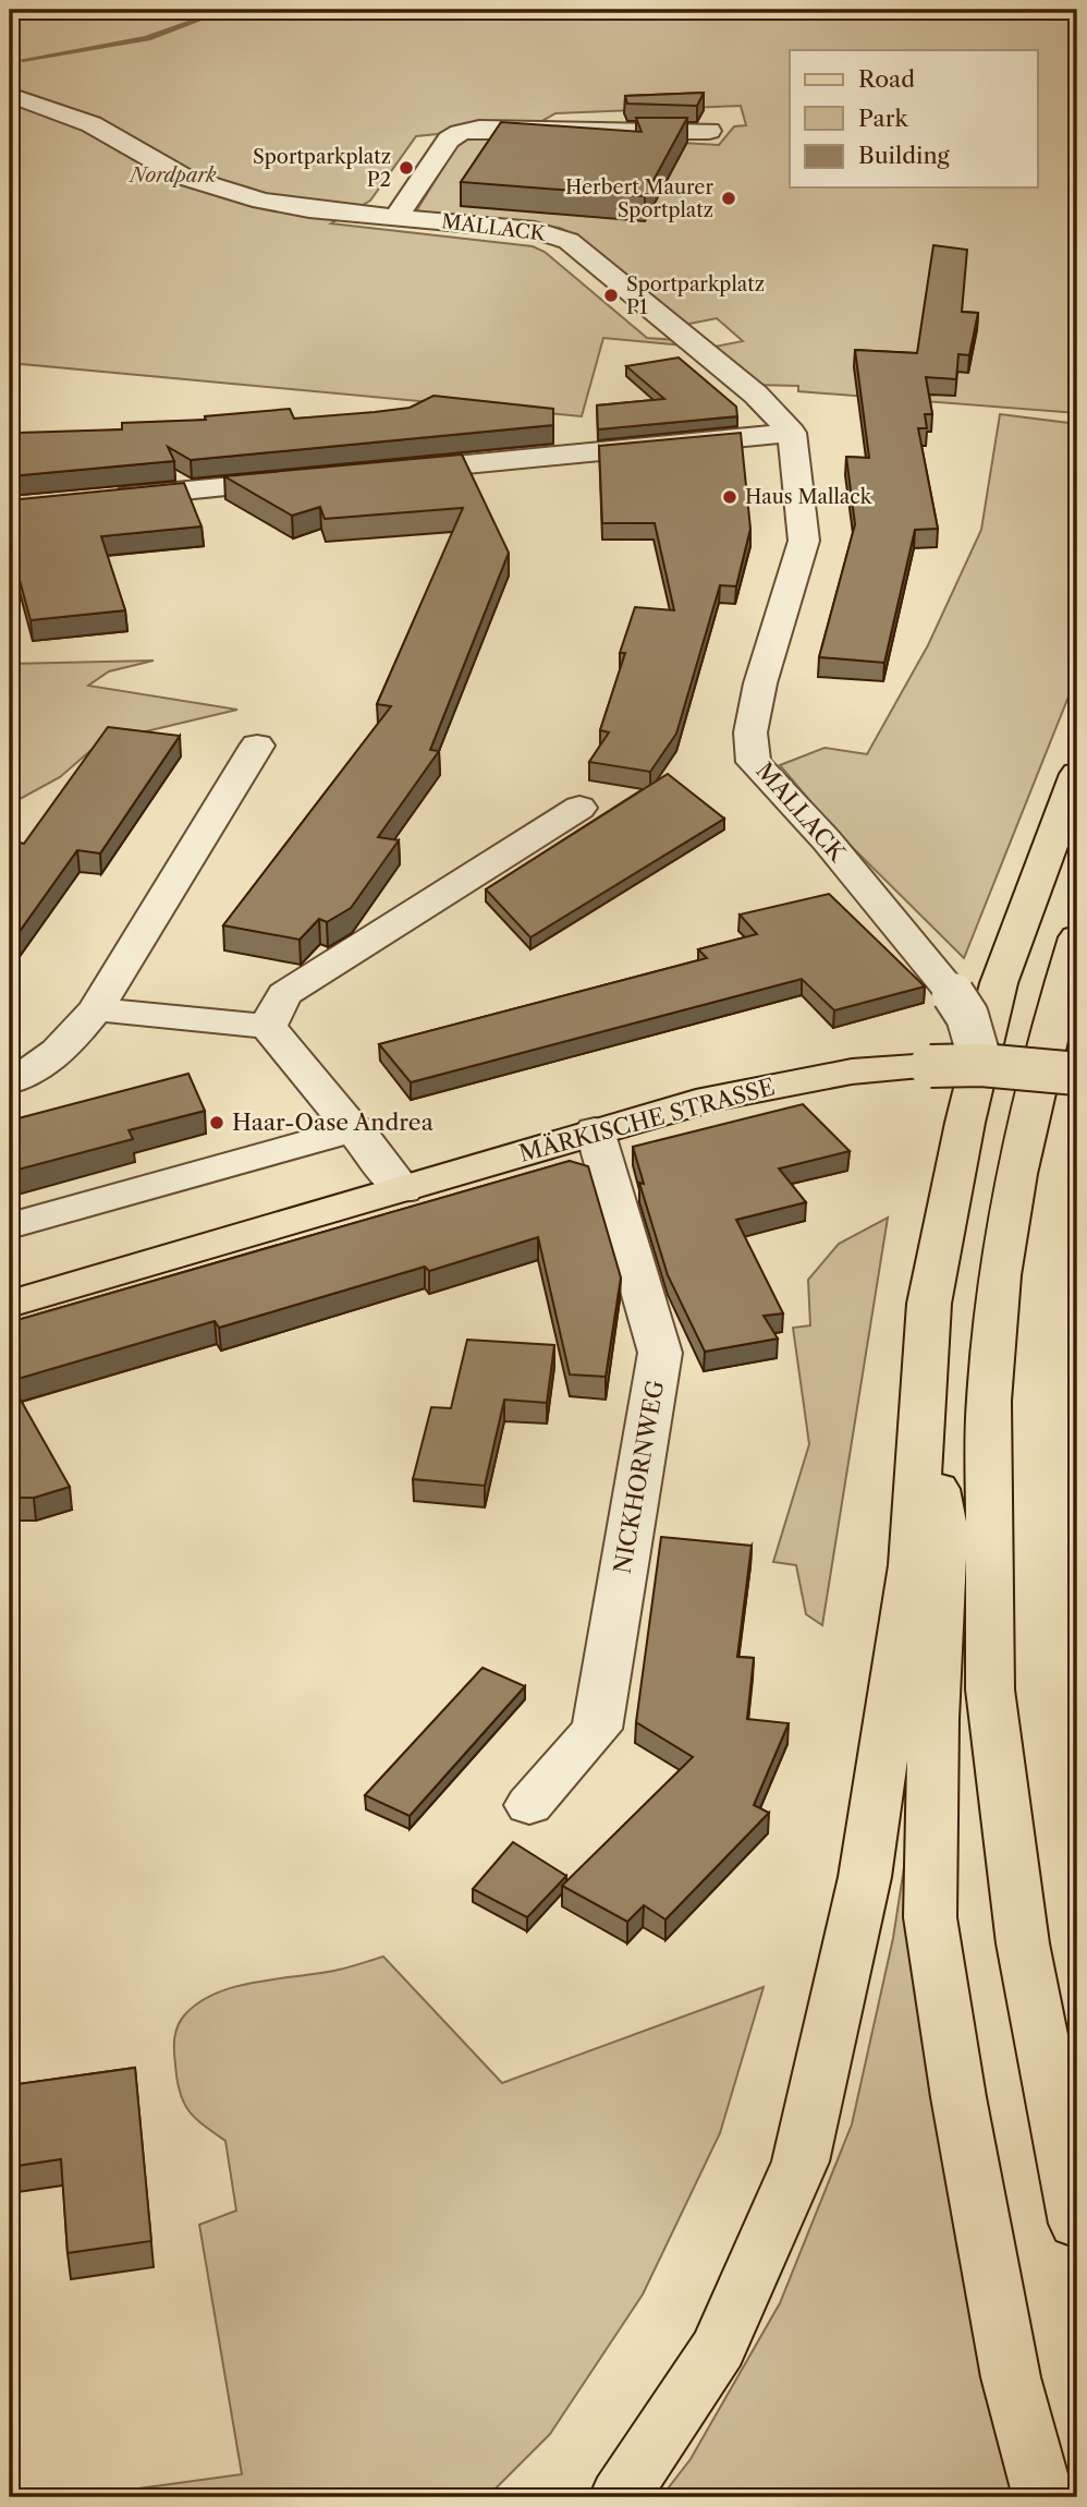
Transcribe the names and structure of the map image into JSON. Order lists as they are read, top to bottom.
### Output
{
  "streets": {
    "main road": ["MÄRKISCHE STRASSE"],
    "street": ["MALLACK", "NICKHORNWEG"]
  },
  "crossings": [
    ["MALLACK", "MÄRKISCHE STRASSE"],
    ["MÄRKISCHE STRASSE", "NICKHORNWEG"]
  ],
  "parks": ["Nordpark"],
  "places": [
    "Sportparkplatz P2",
    "Herbert Maurer Sportplatz",
    "Sportparkplatz P1",
    "Haus Mallack",
    "Haar-Oase Andrea"
  ],
  "legend": ["Road", "Park", "Building"]
}
